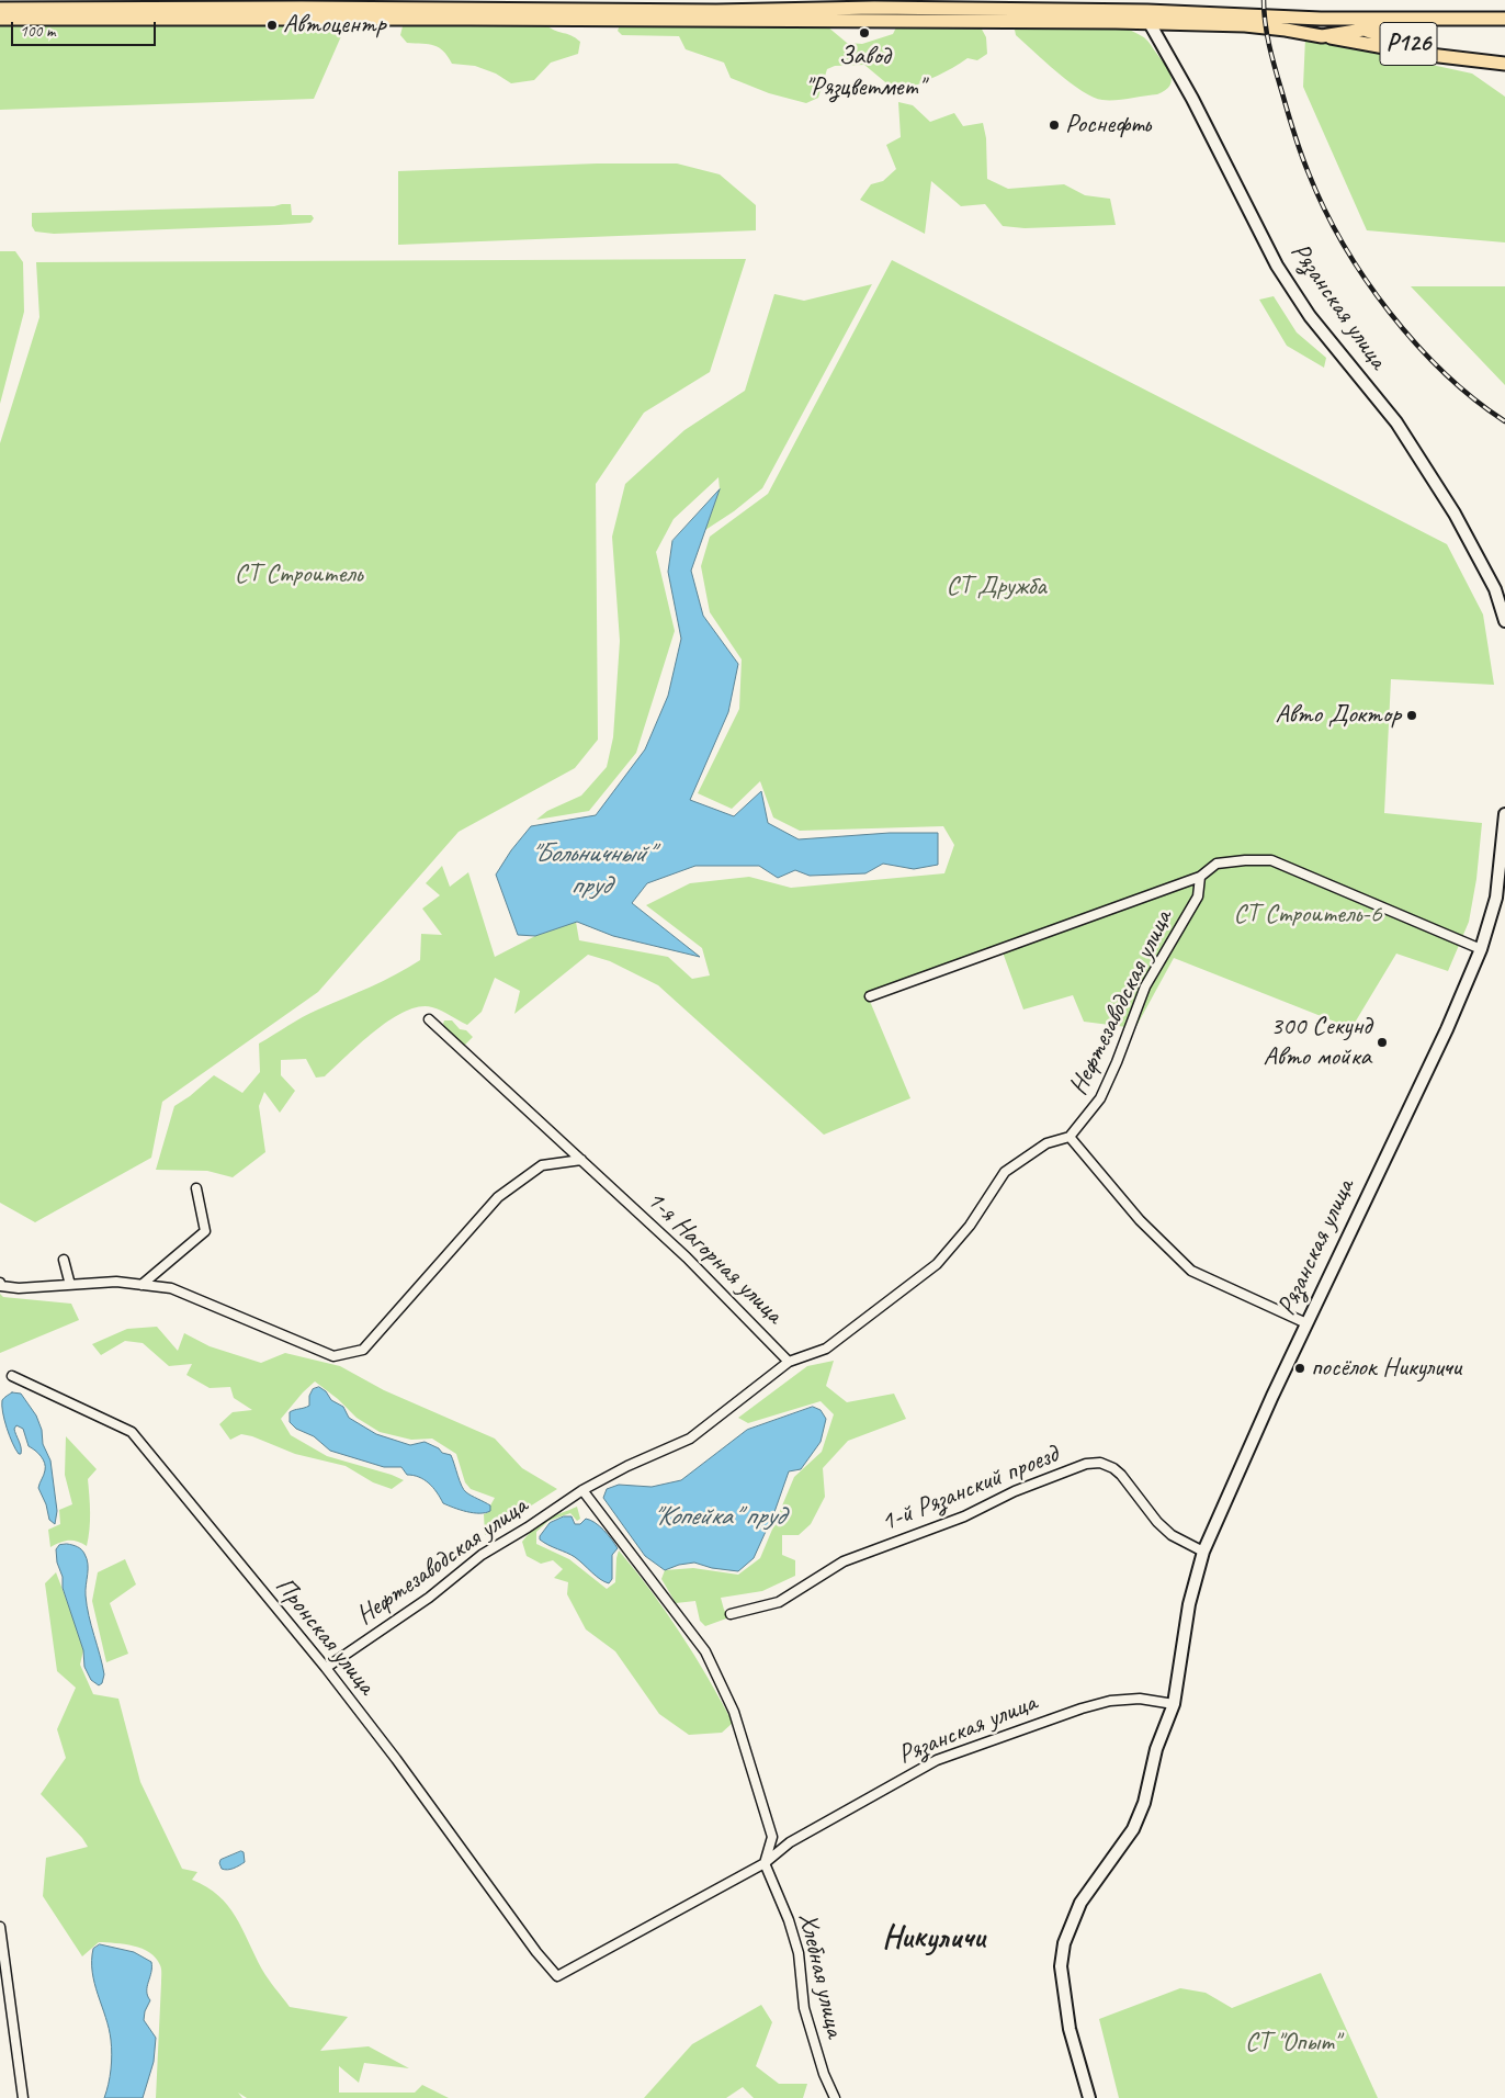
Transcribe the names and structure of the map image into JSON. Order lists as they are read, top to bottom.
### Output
{
  "streets": {
    "main road": ["Р126"],
    "street": [
      "Рязанская улица",
      "Нефтезаводская улица",
      "1-я Нагорная улица",
      "1-й Рязанский проезд",
      "Пронская улица",
      "Хлебная улица"
    ]
  },
  "crossings": [
    ["Рязанская улица", "1-й Рязанский проезд"],
    ["Рязанская улица", "Пронская улица"],
    ["Рязанская улица", "Хлебная улица"],
    ["Нефтезаводская улица", "1-я Нагорная улица"],
    ["Нефтезаводская улица", "Пронская улица"]
  ],
  "districts": ["Никуличи"],
  "water": ["\"Больничный\" пруд", "\"Копейка\" пруд"],
  "parks": [
    "СТ Строитель",
    "СТ Дружба",
    "СТ Строитель-6",
    "СТ \"Опыт\""
  ],
  "places": [
    "Автоцентр",
    "Завод \"Рязцветмет\"",
    "Роснефть",
    "Авто Доктор",
    "300 Секунд Авто мойка",
    "посёлок Никуличи"
  ],
  "scale_bar": "100 m"
}
